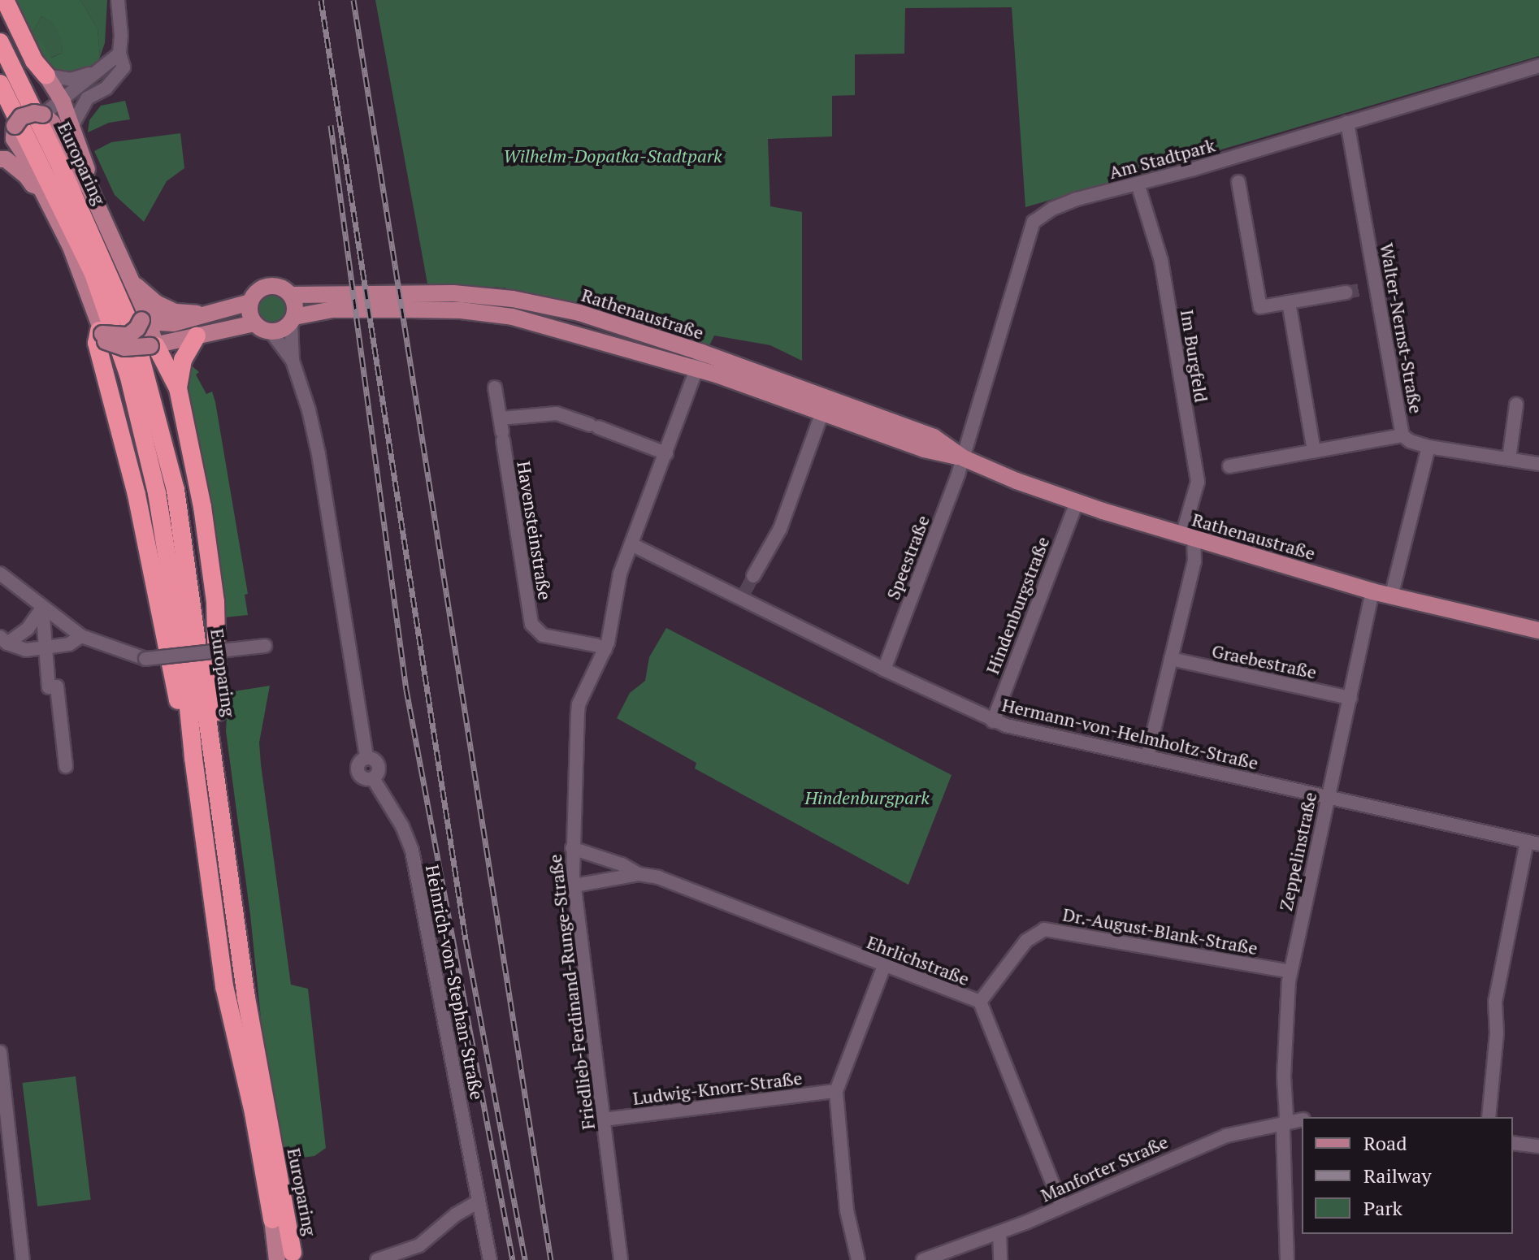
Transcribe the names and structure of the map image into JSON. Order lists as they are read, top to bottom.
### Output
{
  "streets": {
    "highway": ["Europaring"],
    "main road": ["Rathenaustraße"],
    "street": [
      "Am Stadtpark",
      "Walter-Nernst-Straße",
      "Im Burgfeld",
      "Havensteinstraße",
      "Speestraße",
      "Hindenburgstraße",
      "Graebestraße",
      "Hermann-von-Helmholtz-Straße",
      "Zeppelinstraße",
      "Dr.-August-Blank-Straße",
      "Ehrlichstraße",
      "Heinrich-von-Stephan-Straße",
      "Friedlieb-Ferdinand-Runge-Straße",
      "Ludwig-Knorr-Straße",
      "Manforter Straße"
    ]
  },
  "crossings": [
    ["Am Stadtpark", "Rathenaustraße"],
    ["Am Stadtpark", "Walter-Nernst-Straße"],
    ["Am Stadtpark", "Im Burgfeld"],
    ["Am Stadtpark", "Speestraße"],
    ["Rathenaustraße", "Im Burgfeld"],
    ["Rathenaustraße", "Speestraße"],
    ["Rathenaustraße", "Hindenburgstraße"],
    ["Rathenaustraße", "Zeppelinstraße"],
    ["Rathenaustraße", "Heinrich-von-Stephan-Straße"],
    ["Rathenaustraße", "Friedlieb-Ferdinand-Runge-Straße"],
    ["Im Burgfeld", "Graebestraße"],
    ["Im Burgfeld", "Hermann-von-Helmholtz-Straße"],
    ["Havensteinstraße", "Friedlieb-Ferdinand-Runge-Straße"],
    ["Speestraße", "Hermann-von-Helmholtz-Straße"],
    ["Hindenburgstraße", "Hermann-von-Helmholtz-Straße"],
    ["Graebestraße", "Zeppelinstraße"],
    ["Hermann-von-Helmholtz-Straße", "Zeppelinstraße"],
    ["Hermann-von-Helmholtz-Straße", "Friedlieb-Ferdinand-Runge-Straße"],
    ["Zeppelinstraße", "Dr.-August-Blank-Straße"],
    ["Zeppelinstraße", "Manforter Straße"],
    ["Dr.-August-Blank-Straße", "Ehrlichstraße"],
    ["Ehrlichstraße", "Friedlieb-Ferdinand-Runge-Straße"],
    ["Ehrlichstraße", "Manforter Straße"],
    ["Friedlieb-Ferdinand-Runge-Straße", "Ludwig-Knorr-Straße"]
  ],
  "parks": ["Wilhelm-Dopatka-Stadtpark", "Hindenburgpark"],
  "legend": ["Road", "Railway", "Park"]
}
